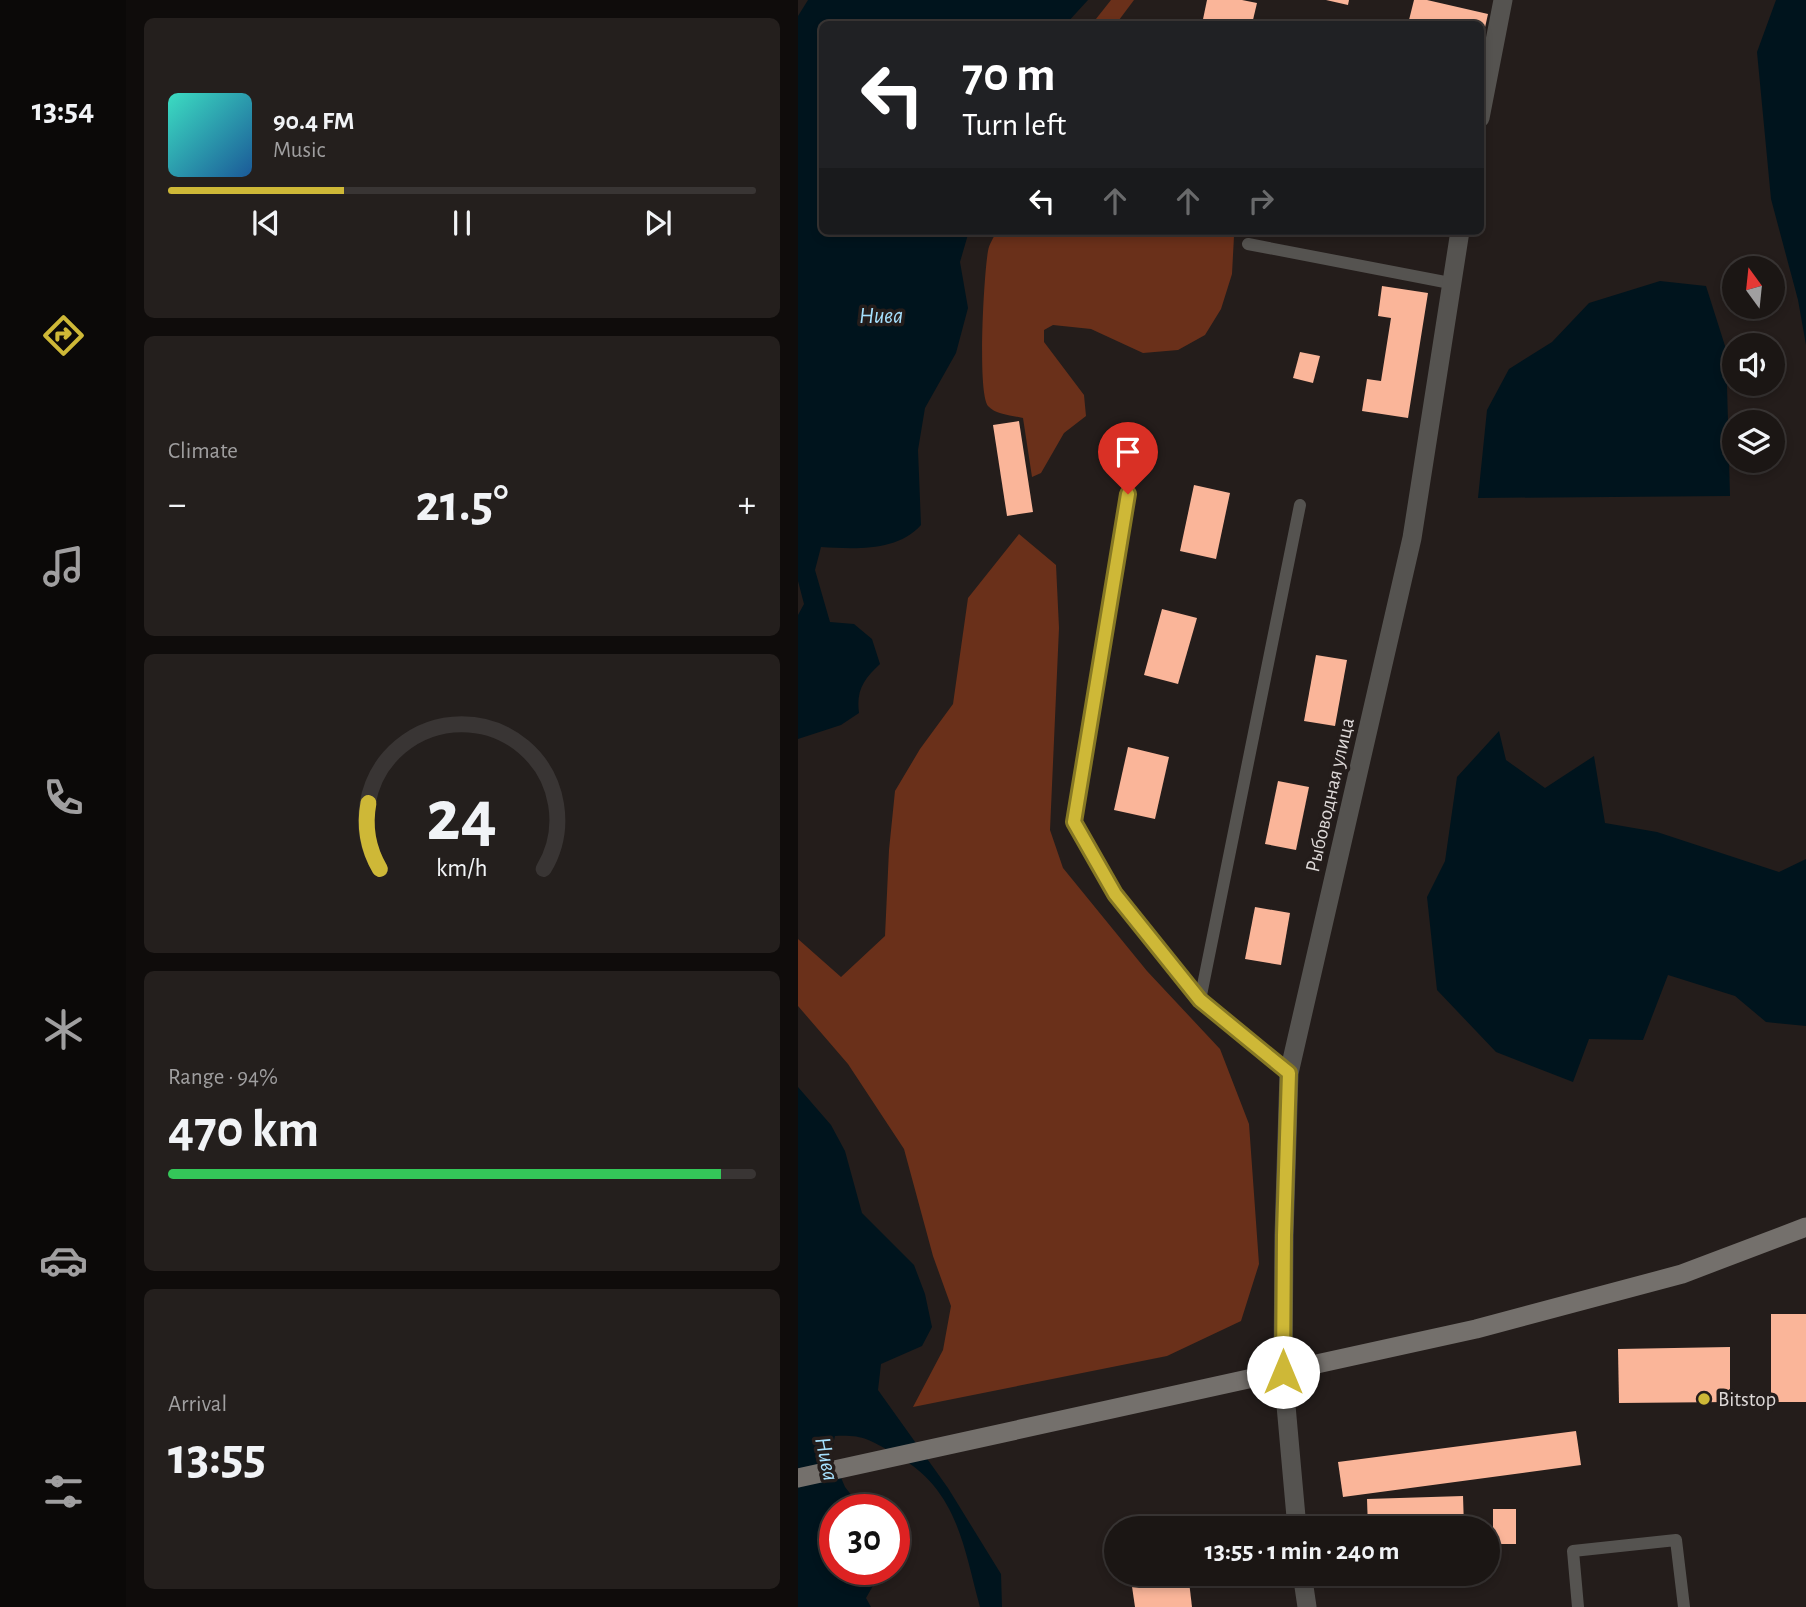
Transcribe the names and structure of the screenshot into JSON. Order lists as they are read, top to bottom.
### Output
{
  "streets": {
    "street": ["Рыбоводная улица"]
  },
  "water": ["Нива"],
  "places": ["Bitstop"],
  "north": "top",
  "page": {
    "tabs": "13:54",
    "turn": ["70 m", "Turn left"],
    "song": ["90.4 FM", "Music"],
    "tile": [
      "Climate",
      ["Range · 94%", "470 km"],
      ["Arrival", "13:55"]
    ],
    "heat": ["−", "21.5°", "+"],
    "limit": "30",
    "trip": "13:55 · 1 min · 240 m",
    "gauge": ["24", "km/h"]
  }
}
